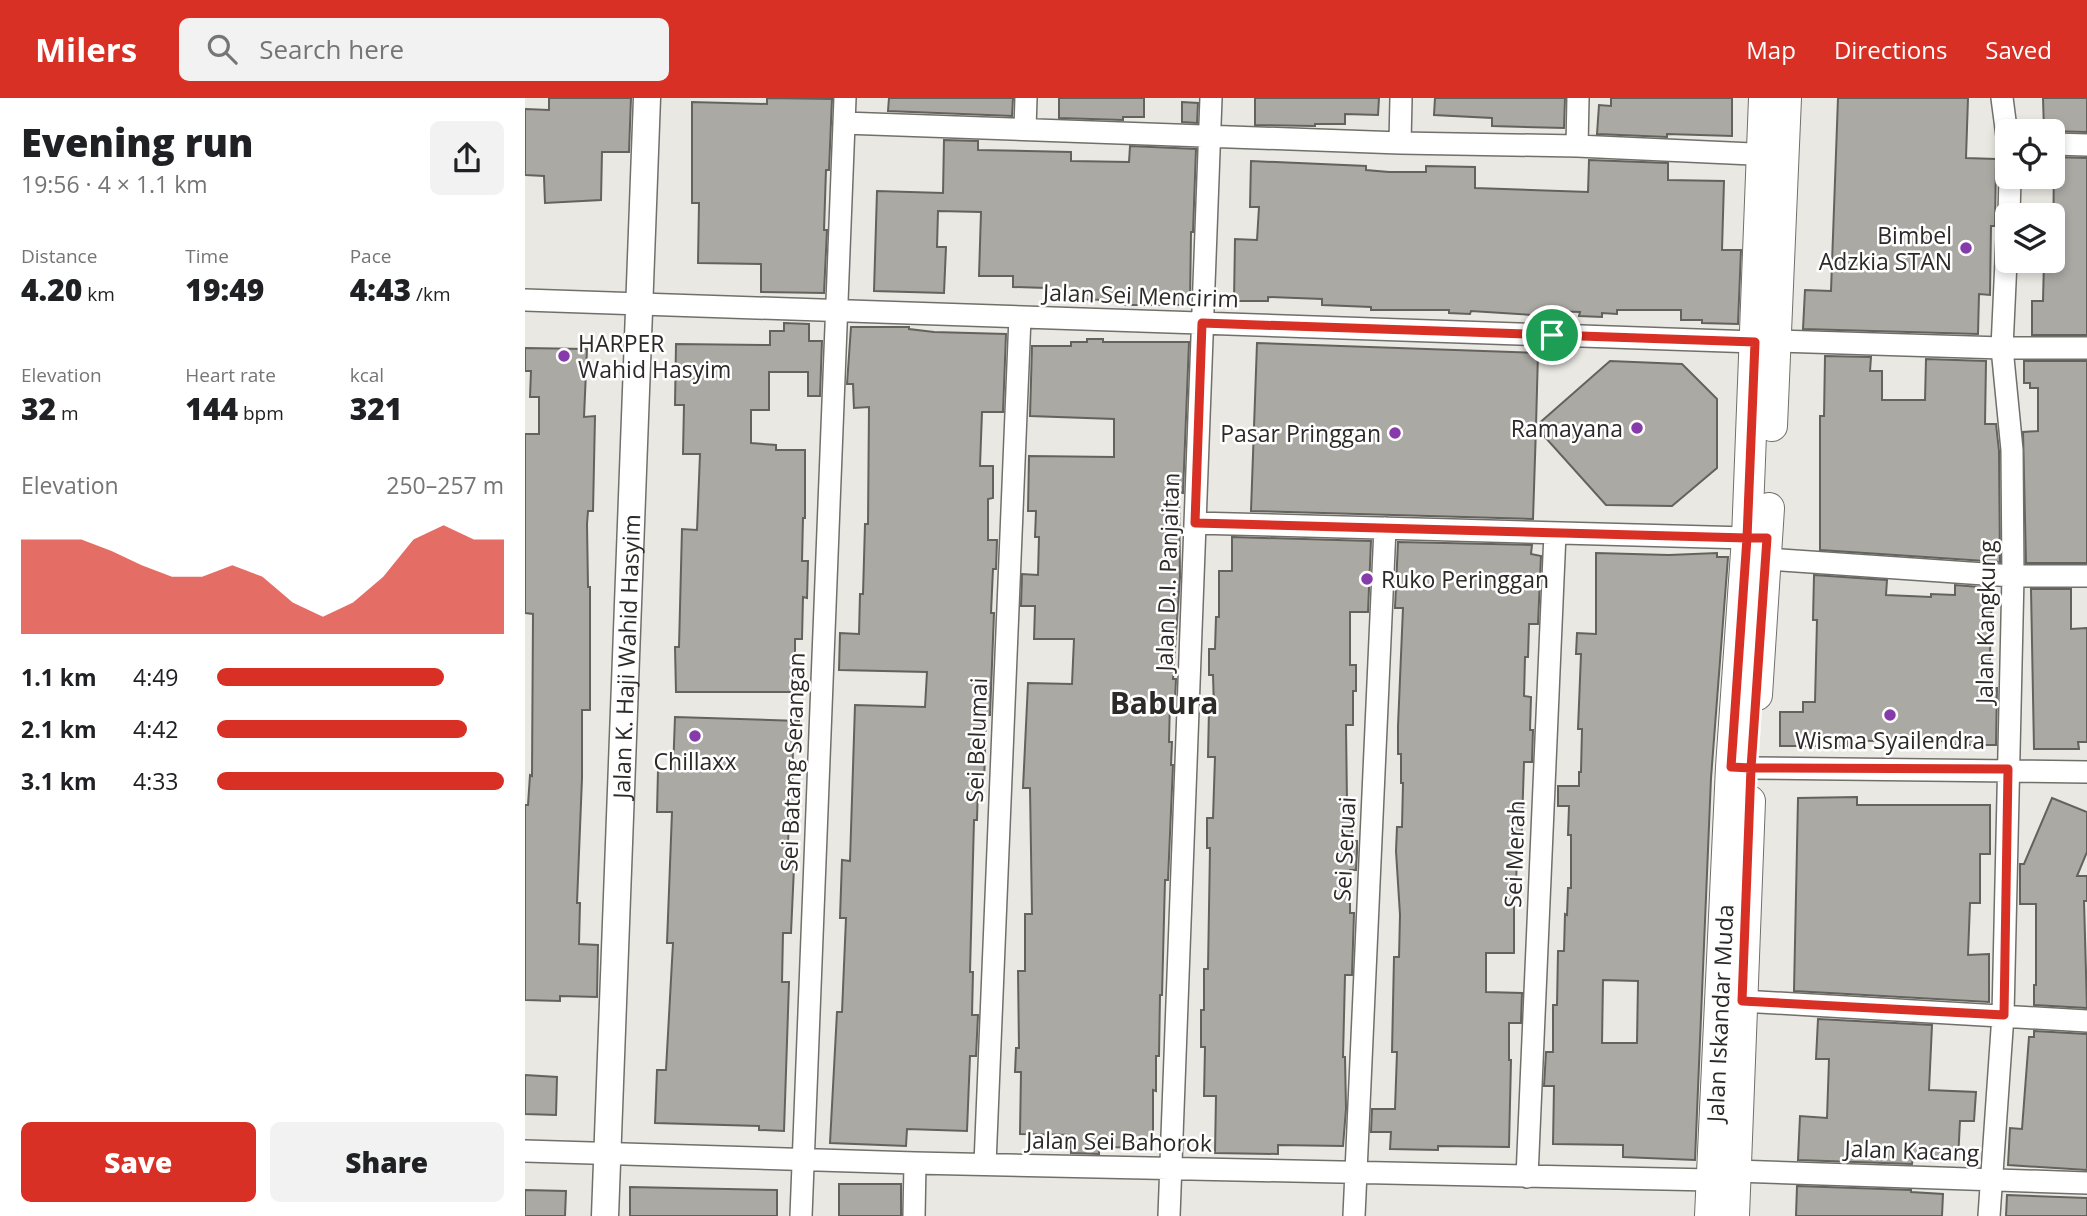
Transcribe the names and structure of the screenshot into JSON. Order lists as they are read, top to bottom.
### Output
{
  "streets": {
    "main road": ["Jalan Iskandar Muda"],
    "street": [
      "Jalan Sei Mencirim",
      "Jalan D.I. Panjaitan",
      "Jalan Kangkung",
      "Jalan K. Haji Wahid Hasyim",
      "Sei Belumai",
      "Sei Batang Serangan",
      "Sei Seruai",
      "Sei Merah",
      "Jalan Sei Bahorok",
      "Jalan Kacang"
    ]
  },
  "crossings": [
    ["Jalan Sei Mencirim", "Jalan D.I. Panjaitan"],
    ["Jalan Sei Mencirim", "Jalan Kangkung"],
    ["Jalan Sei Mencirim", "Jalan K. Haji Wahid Hasyim"],
    ["Jalan Sei Mencirim", "Sei Belumai"],
    ["Jalan Sei Mencirim", "Sei Batang Serangan"],
    ["Jalan Sei Mencirim", "Jalan Iskandar Muda"],
    ["Jalan D.I. Panjaitan", "Jalan Sei Bahorok"],
    ["Jalan Kangkung", "Jalan Kacang"],
    ["Jalan K. Haji Wahid Hasyim", "Jalan Sei Bahorok"],
    ["Sei Belumai", "Jalan Sei Bahorok"],
    ["Sei Batang Serangan", "Jalan Sei Bahorok"],
    ["Sei Seruai", "Jalan Sei Bahorok"],
    ["Sei Merah", "Jalan Sei Bahorok"],
    ["Jalan Iskandar Muda", "Jalan Sei Bahorok"],
    ["Jalan Iskandar Muda", "Jalan Kacang"],
    ["Jalan Sei Bahorok", "Jalan Kacang"]
  ],
  "districts": ["Babura"],
  "places": [
    "Bimbel Adzkia STAN",
    "HARPER Wahid Hasyim",
    "Ramayana",
    "Pasar Pringgan",
    "Ruko Peringgan",
    "Wisma Syailendra",
    "Chillaxx"
  ],
  "page": {
    "header": "Milers",
    "search": "Search here",
    "nav": ["Map", "Directions", "Saved"],
    "heading": ["Evening run", "19:56 · 4 × 1.1 km"],
    "stats": [
      ["Distance", "4.20 km"],
      ["Time", "19:49"],
      ["Pace", "4:43 /km"],
      ["Elevation", "32 m"],
      ["Heart rate", "144 bpm"],
      ["kcal", "321"]
    ],
    "chart": ["Elevation", "250–257 m"],
    "list": [
      {
        "name": "1.1 km",
        "note": "4:49"
      },
      {
        "name": "2.1 km",
        "note": "4:42"
      },
      {
        "name": "3.1 km",
        "note": "4:33"
      }
    ],
    "buttons": ["Save", "Share"]
  }
}
